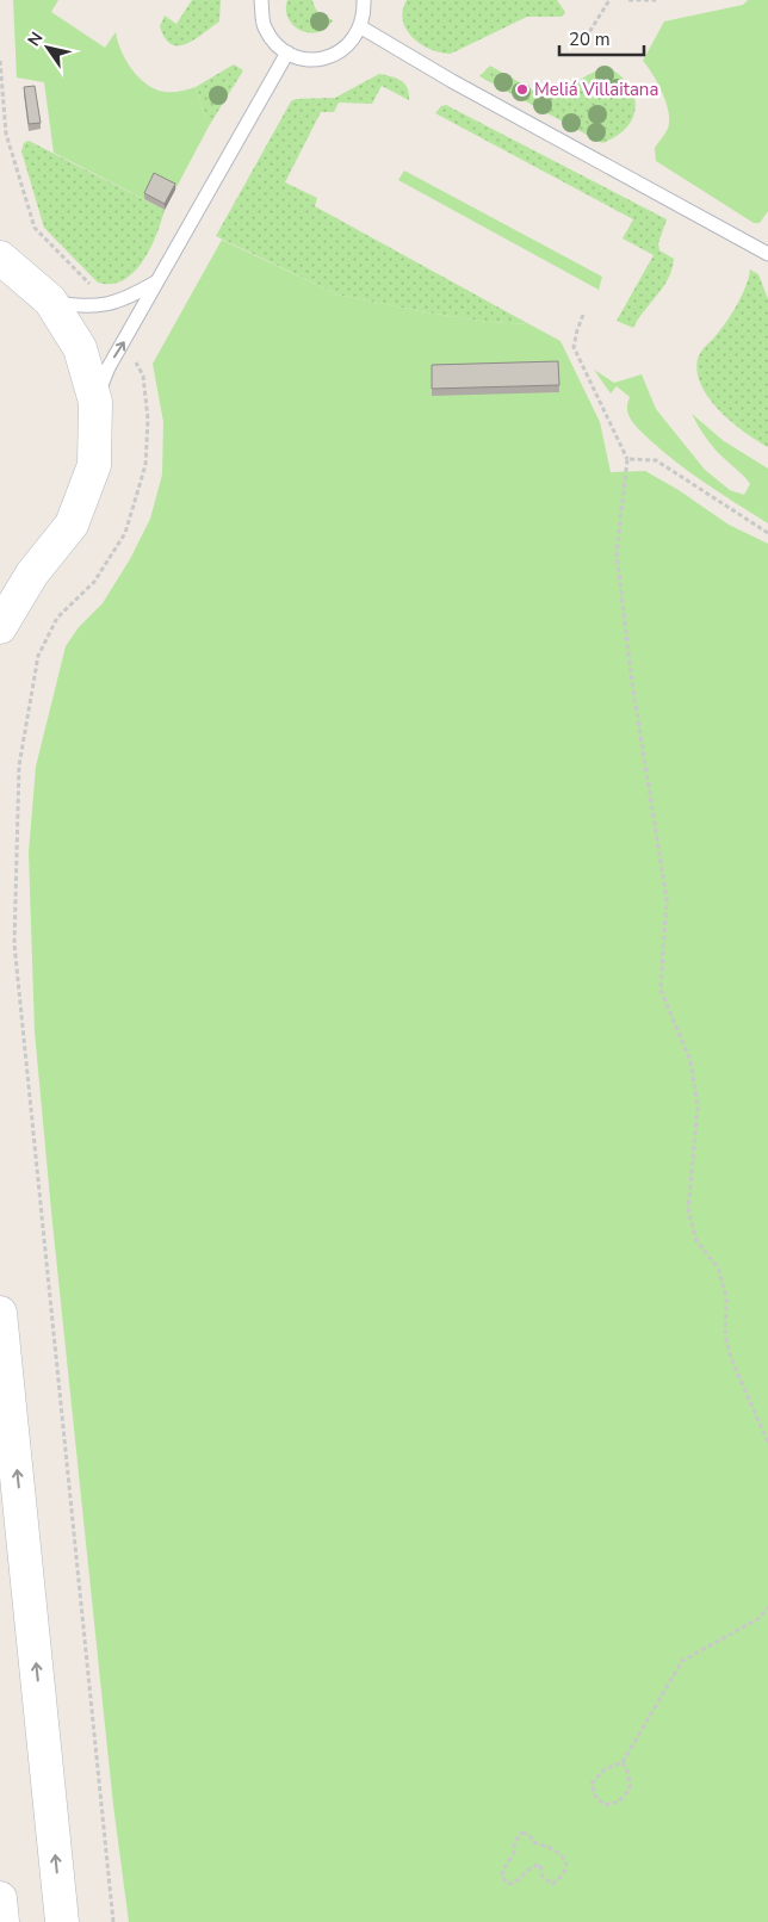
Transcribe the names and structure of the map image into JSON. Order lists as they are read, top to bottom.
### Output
{
  "places": ["Meliá Villaitana"],
  "scale_bar": "20 m",
  "north": "top left"
}
